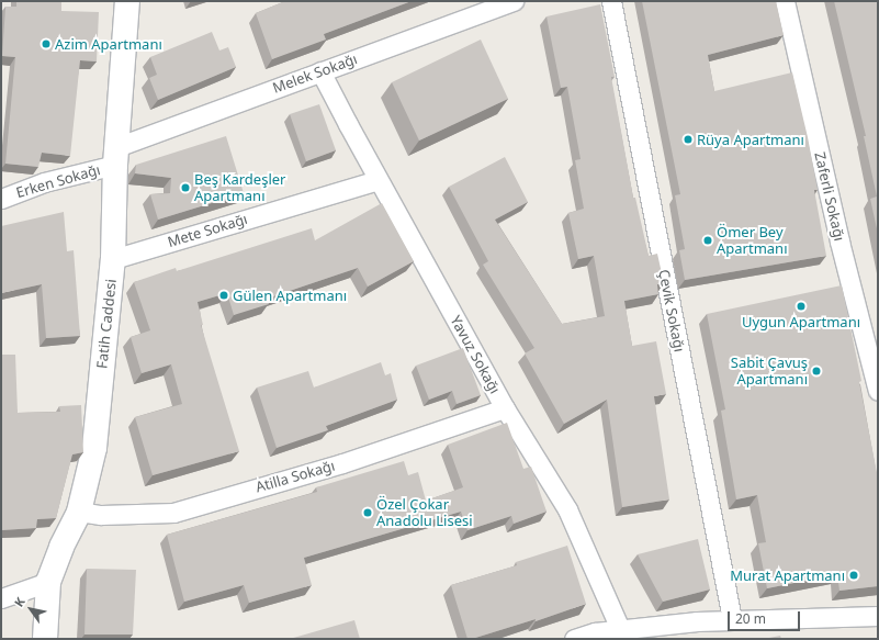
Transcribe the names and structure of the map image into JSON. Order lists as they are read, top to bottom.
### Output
{
  "streets": {
    "main road": ["Fatih Caddesi"],
    "street": [
      "Melek Sokağı",
      "Erken Sokağı",
      "Zaferli Sokağı",
      "Mete Sokağı",
      "Çevik Sokağı",
      "Yavuz Sokağı",
      "Atilla Sokağı"
    ]
  },
  "crossings": [
    ["Melek Sokağı", "Erken Sokağı"],
    ["Melek Sokağı", "Fatih Caddesi"],
    ["Melek Sokağı", "Yavuz Sokağı"],
    ["Erken Sokağı", "Fatih Caddesi"],
    ["Mete Sokağı", "Fatih Caddesi"],
    ["Mete Sokağı", "Yavuz Sokağı"],
    ["Fatih Caddesi", "Atilla Sokağı"],
    ["Yavuz Sokağı", "Atilla Sokağı"]
  ],
  "places": [
    "Azim Apartmanı",
    "Rüya Apartmanı",
    "Beş Kardeşler Apartmanı",
    "Ömer Bey Apartmanı",
    "Gülen Apartmanı",
    "Uygun Apartmanı",
    "Sabit Çavuş Apartmanı",
    "Özel Çokar Anadolu Lisesi",
    "Murat Apartmanı"
  ],
  "scale_bar": "20 m",
  "north": "top left"
}
